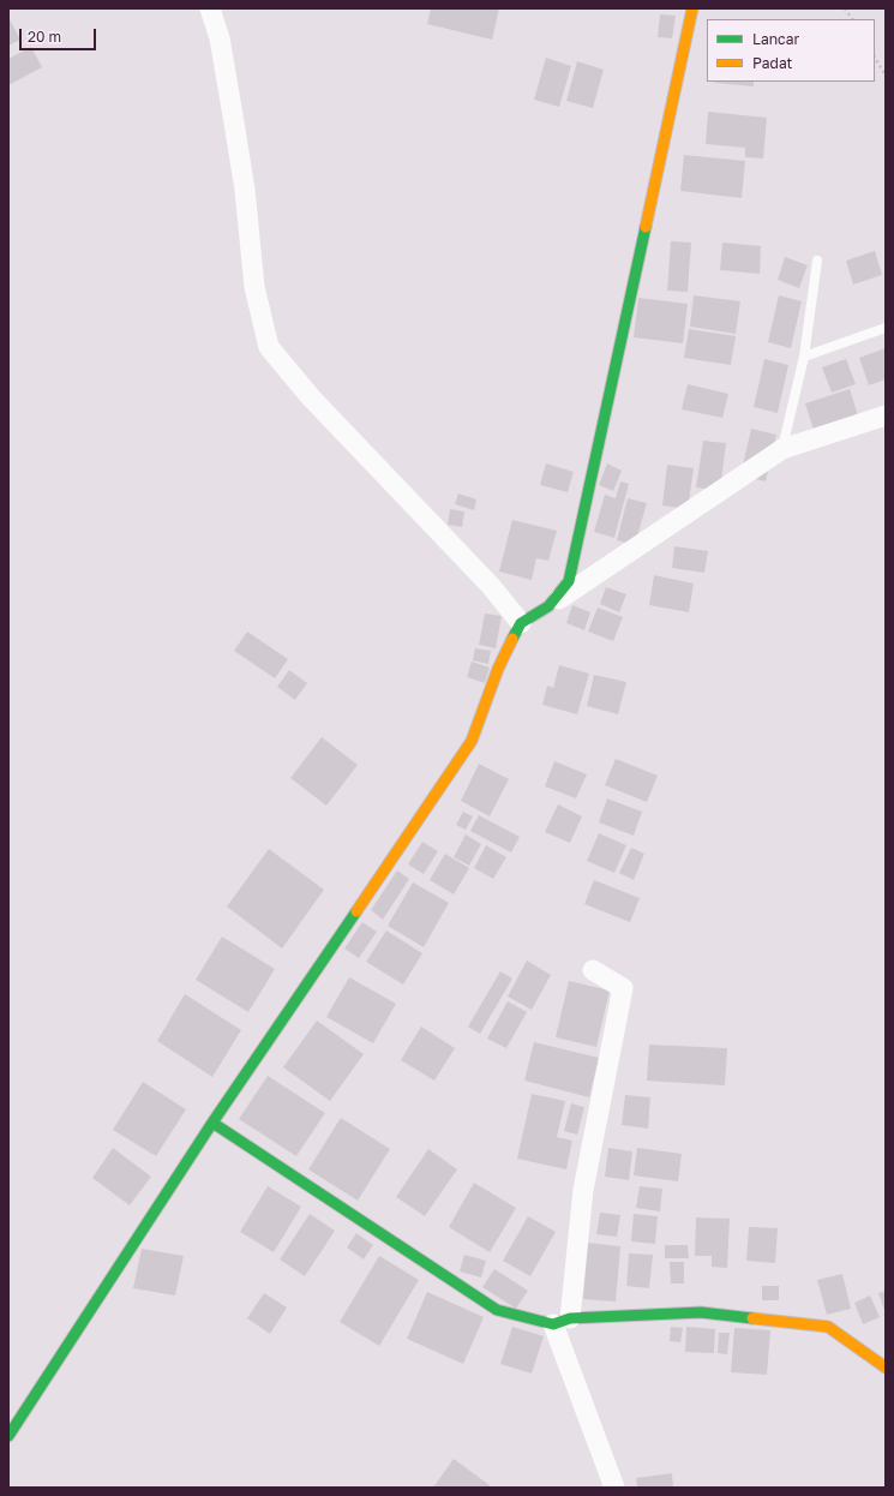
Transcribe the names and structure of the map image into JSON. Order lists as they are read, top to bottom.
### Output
{
  "legend": ["Lancar", "Padat"],
  "scale_bar": "20 m"
}
